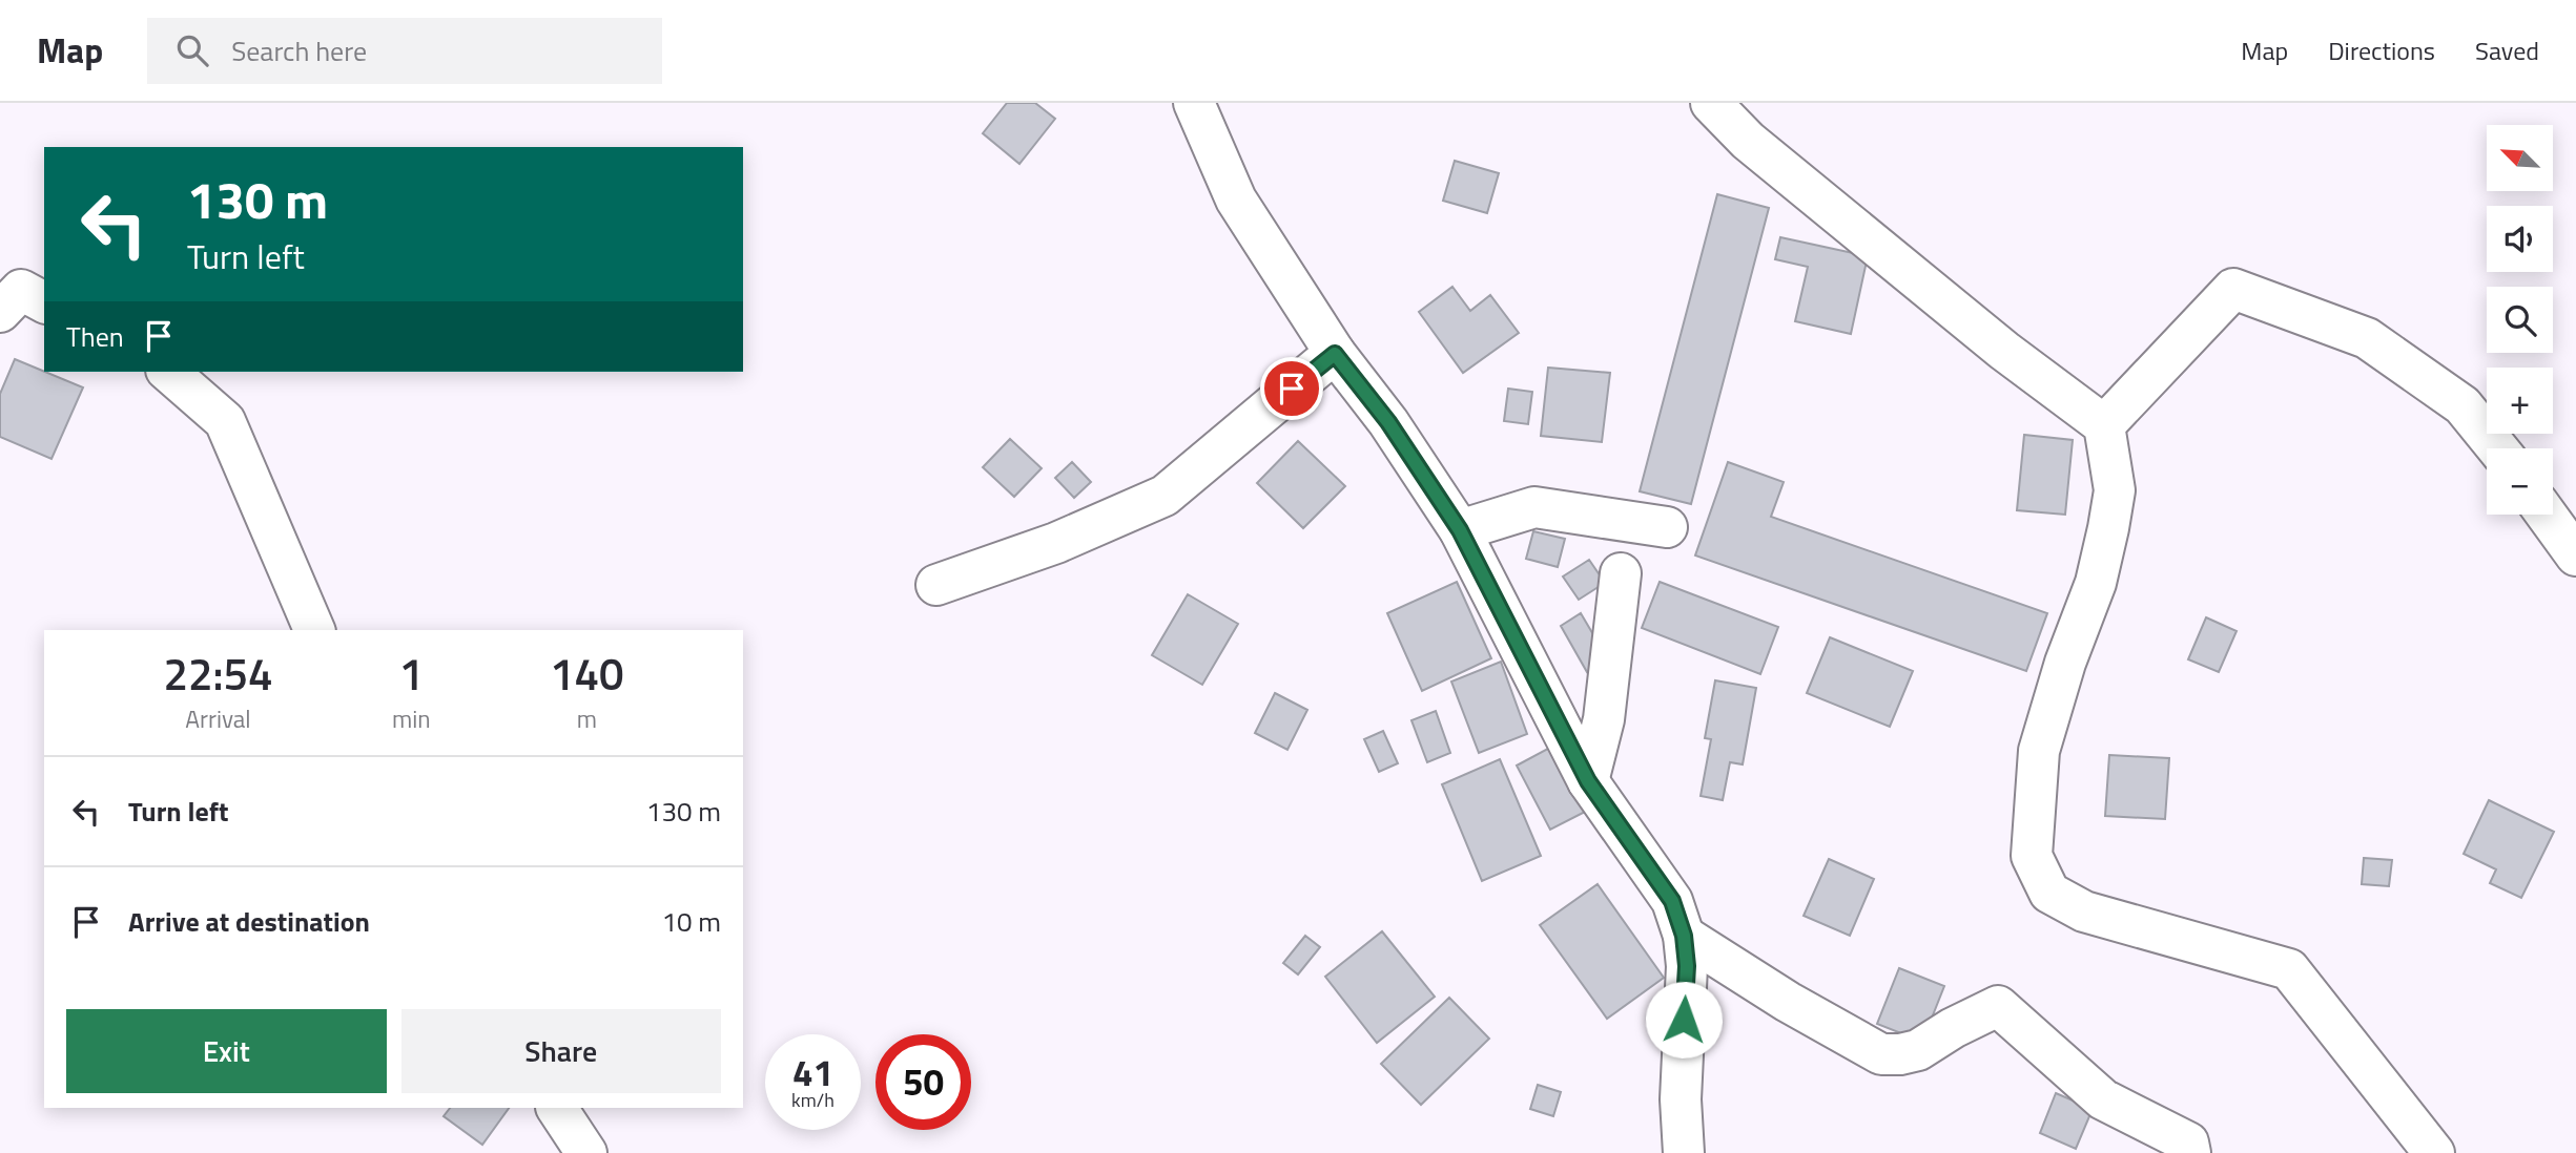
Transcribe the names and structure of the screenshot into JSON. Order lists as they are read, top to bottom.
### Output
{
  "north": "top left",
  "page": {
    "header": "Map",
    "search": "Search here",
    "nav": ["Map", "Directions", "Saved"],
    "map_buttons": ["+", "−"],
    "turn": ["130 m", "Turn left"],
    "then": "Then",
    "eta": [
      "22:54",
      "Arrival",
      "1",
      "min",
      "140",
      "m"
    ],
    "list": [
      {
        "name": "Turn left",
        "value": "130 m"
      },
      {
        "name": "Arrive at destination",
        "value": "10 m"
      }
    ],
    "buttons": ["Exit", "Share"],
    "speed": "41 km/h",
    "limit": "50"
  }
}
